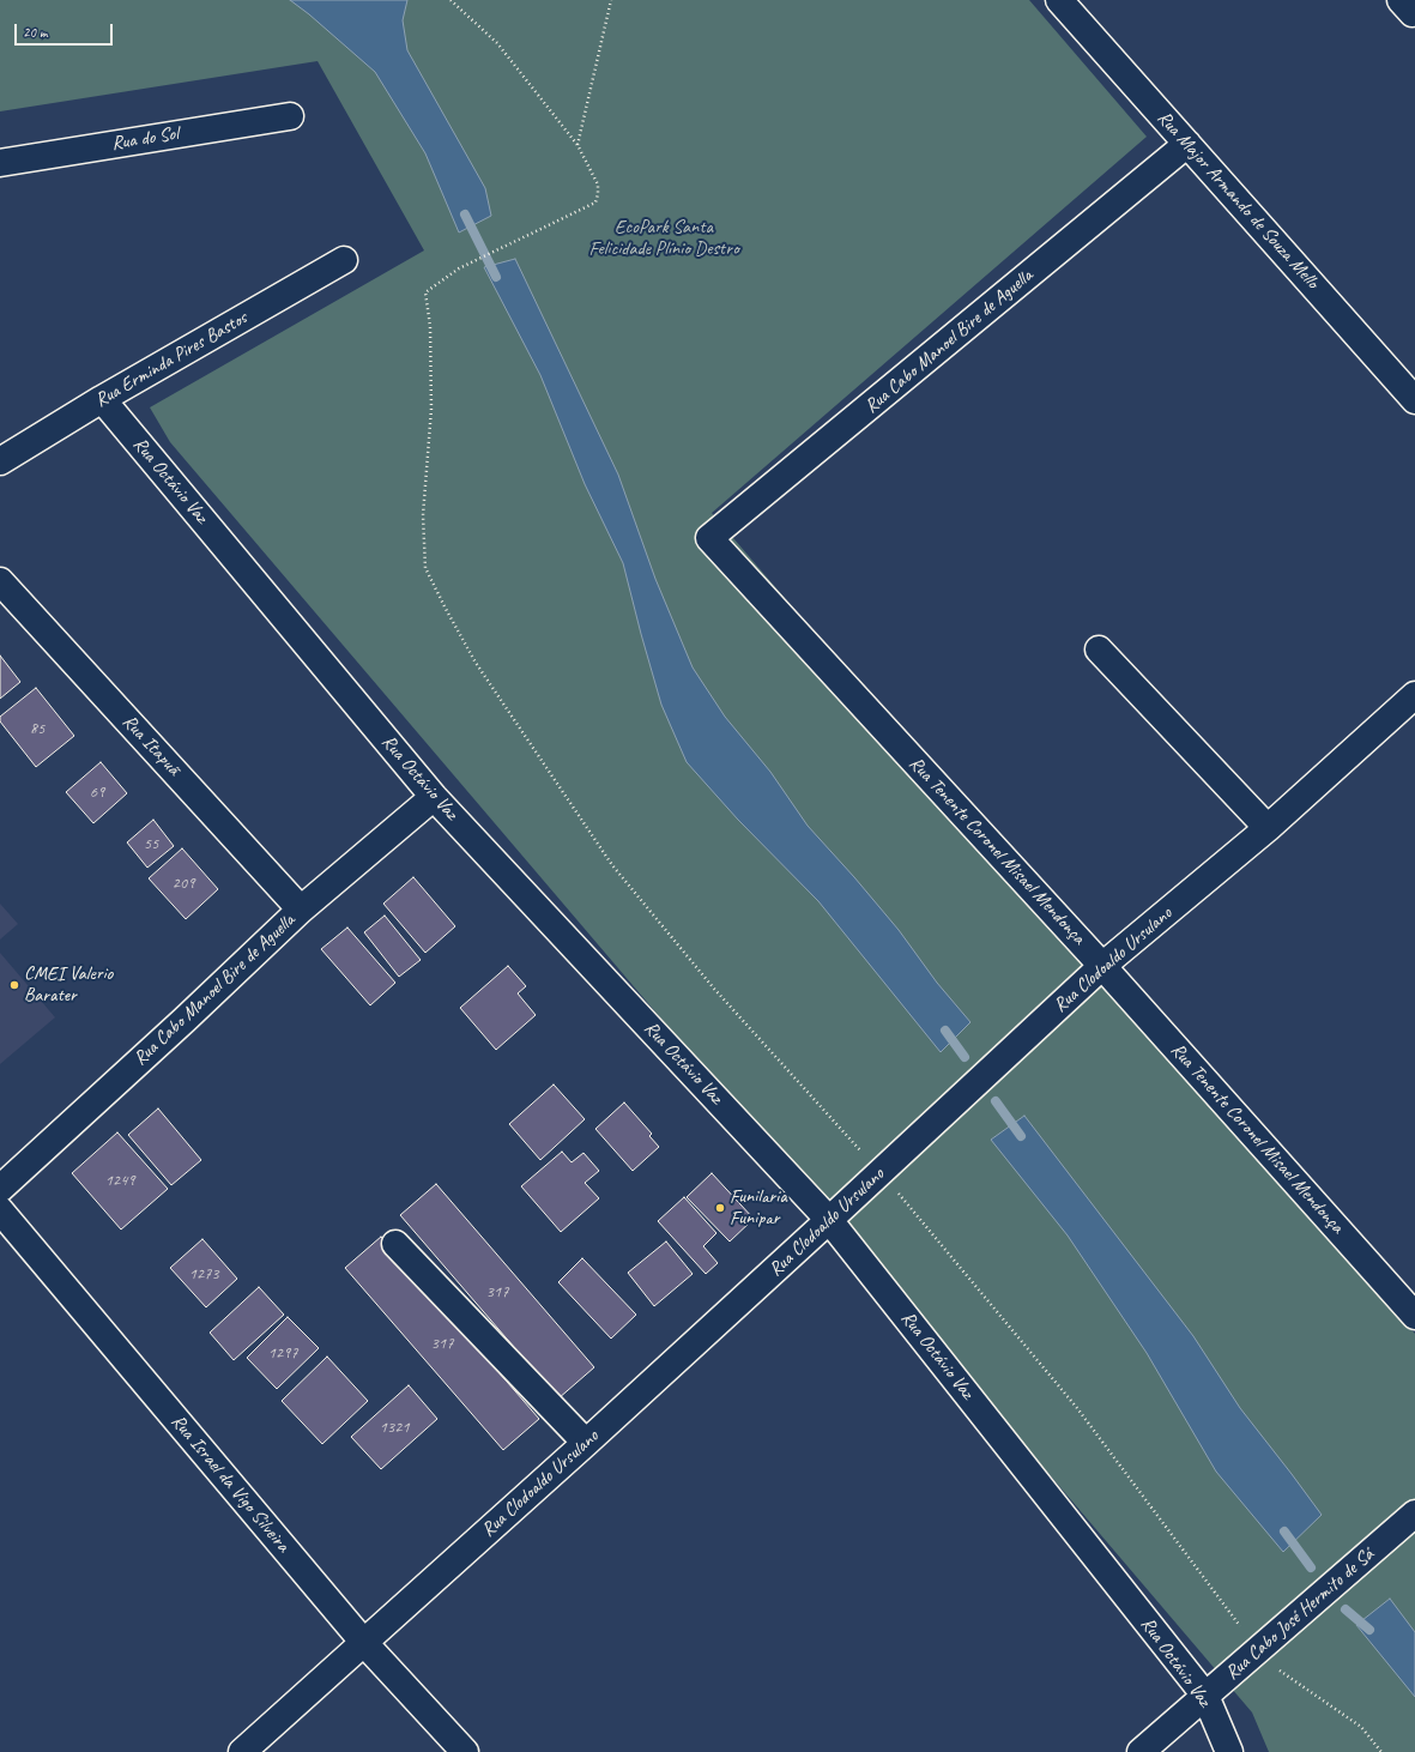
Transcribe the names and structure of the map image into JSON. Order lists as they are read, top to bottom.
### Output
{
  "streets": {
    "street": [
      "Rua do Sol",
      "Rua Major Armando de Souza Mello",
      "Rua Cabo Manoel Bire de Aguella",
      "Rua Erminda Pires Bastos",
      "Rua Octávio Vaz",
      "Rua Itapuã",
      "Rua Tenente Coronel Misael Mendonça",
      "Rua Clodoaldo Ursulano",
      "Rua Israel da Vigo Silveira",
      "Rua Cabo José Hermito de Sá"
    ]
  },
  "crossings": [
    ["Rua Major Armando de Souza Mello", "Rua Cabo Manoel Bire de Aguella"],
    ["Rua Cabo Manoel Bire de Aguella", "Rua Octávio Vaz"],
    ["Rua Cabo Manoel Bire de Aguella", "Rua Itapuã"],
    ["Rua Cabo Manoel Bire de Aguella", "Rua Tenente Coronel Misael Mendonça"],
    ["Rua Erminda Pires Bastos", "Rua Octávio Vaz"],
    ["Rua Octávio Vaz", "Rua Clodoaldo Ursulano"],
    ["Rua Octávio Vaz", "Rua Cabo José Hermito de Sá"],
    ["Rua Tenente Coronel Misael Mendonça", "Rua Clodoaldo Ursulano"],
    ["Rua Clodoaldo Ursulano", "Rua Israel da Vigo Silveira"]
  ],
  "parks": ["EcoPark Santa Felicidade Plínio Destro"],
  "places": ["CMEI Valerio Barater", "Funilaria Funipar"],
  "house_numbers": [
    "85",
    "69",
    "55",
    "209",
    "1249",
    "1273",
    "317",
    "317",
    "1297",
    "1321"
  ],
  "scale_bar": "20 m"
}
